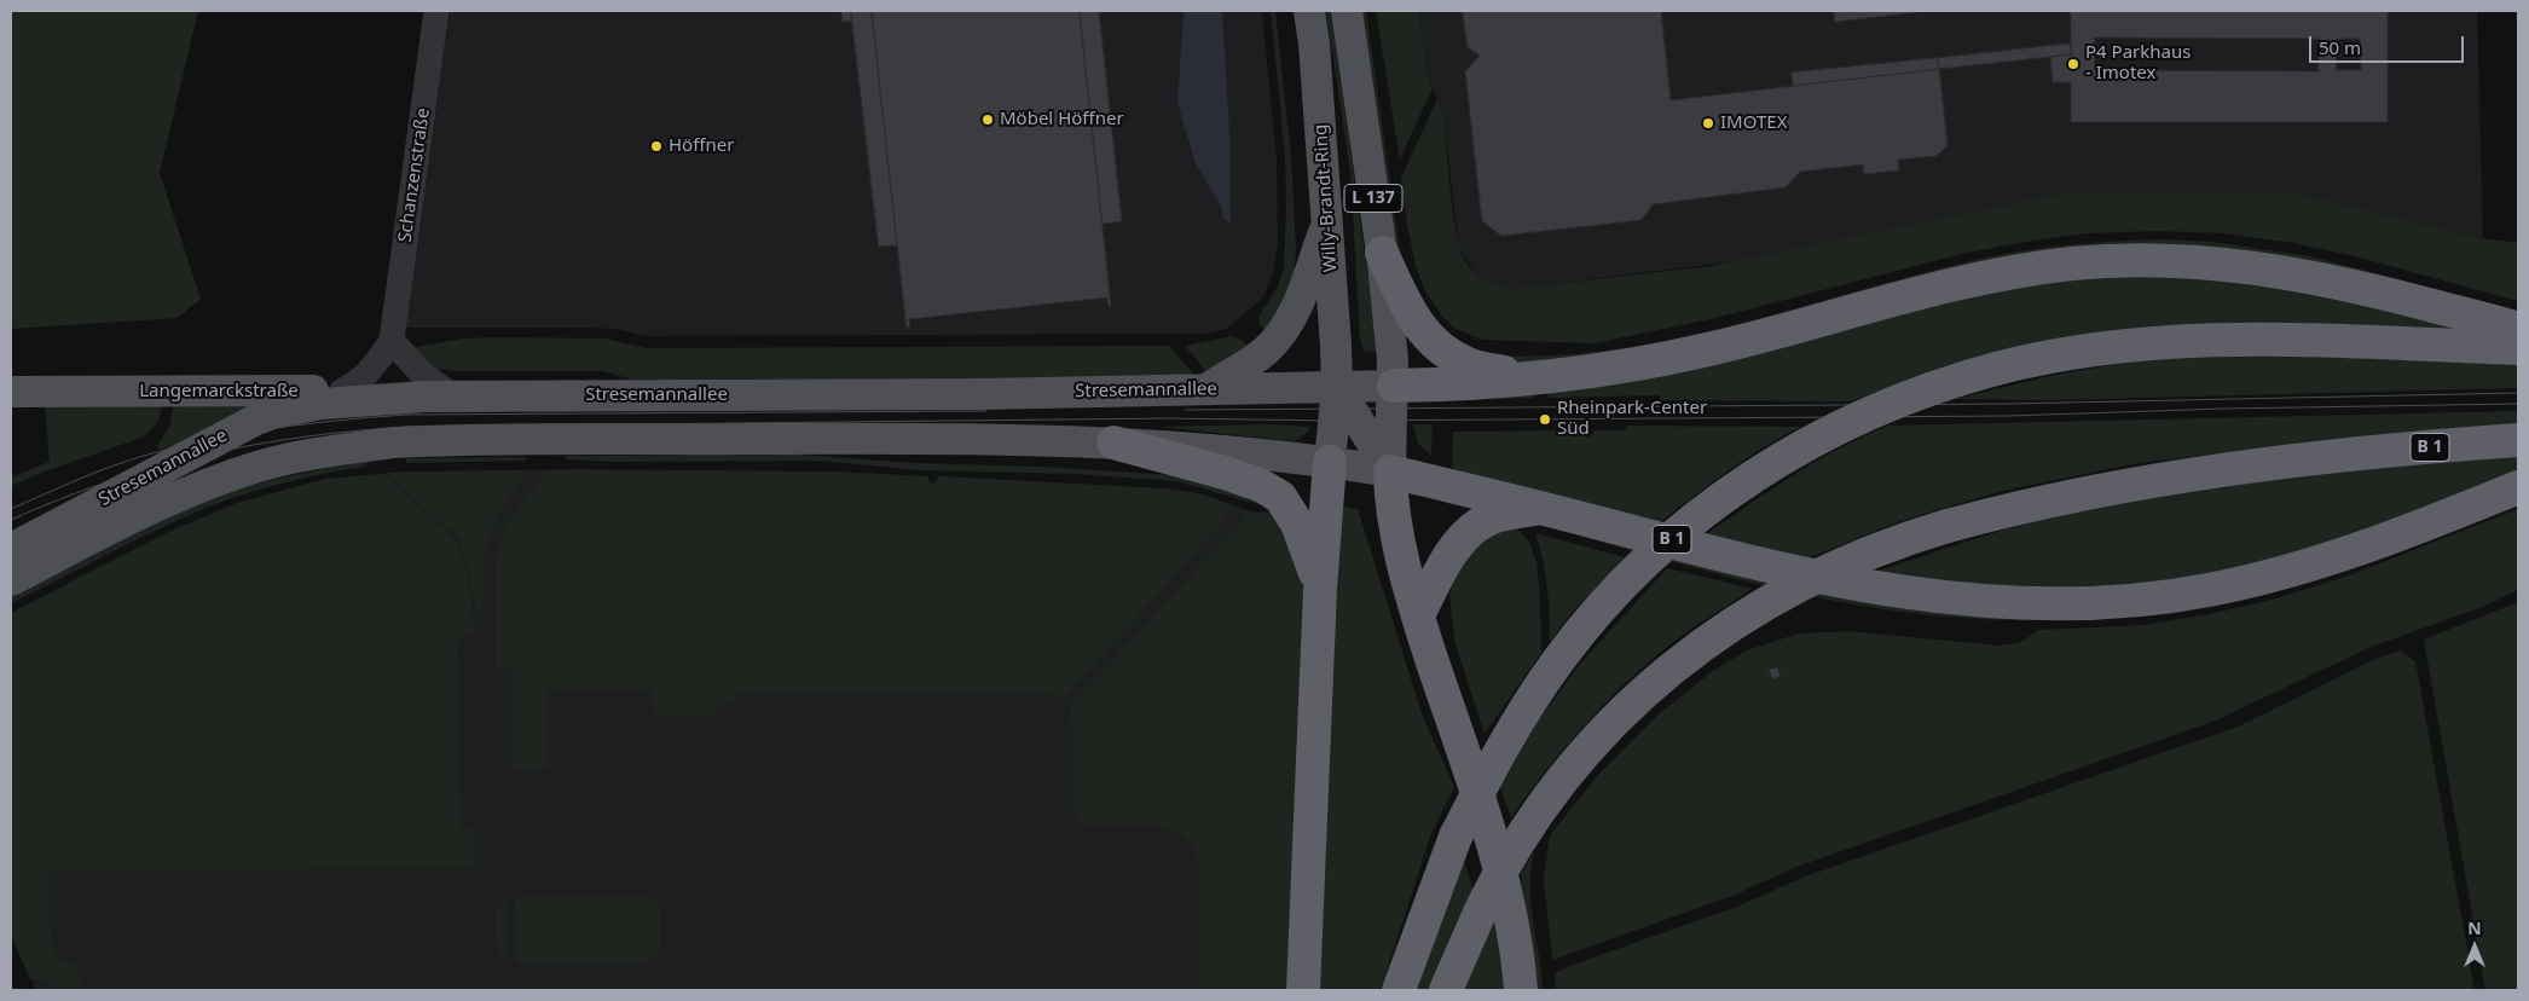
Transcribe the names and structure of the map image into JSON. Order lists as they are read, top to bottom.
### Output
{
  "streets": {
    "highway": ["B 1"],
    "main road": [
      "Willy-Brandt-Ring",
      "L 137",
      "Stresemannallee",
      "Langemarckstraße"
    ],
    "street": ["Schanzenstraße"]
  },
  "crossings": [
    ["Schanzenstraße", "Langemarckstraße"],
    ["Willy-Brandt-Ring", "L 137"],
    ["Willy-Brandt-Ring", "Stresemannallee"],
    ["L 137", "Stresemannallee"],
    ["Stresemannallee", "Langemarckstraße"]
  ],
  "places": [
    "P4 Parkhaus - Imotex",
    "Möbel Höffner",
    "IMOTEX",
    "Höffner",
    "Rheinpark-Center Süd"
  ],
  "scale_bar": "50 m",
  "north": "top"
}
